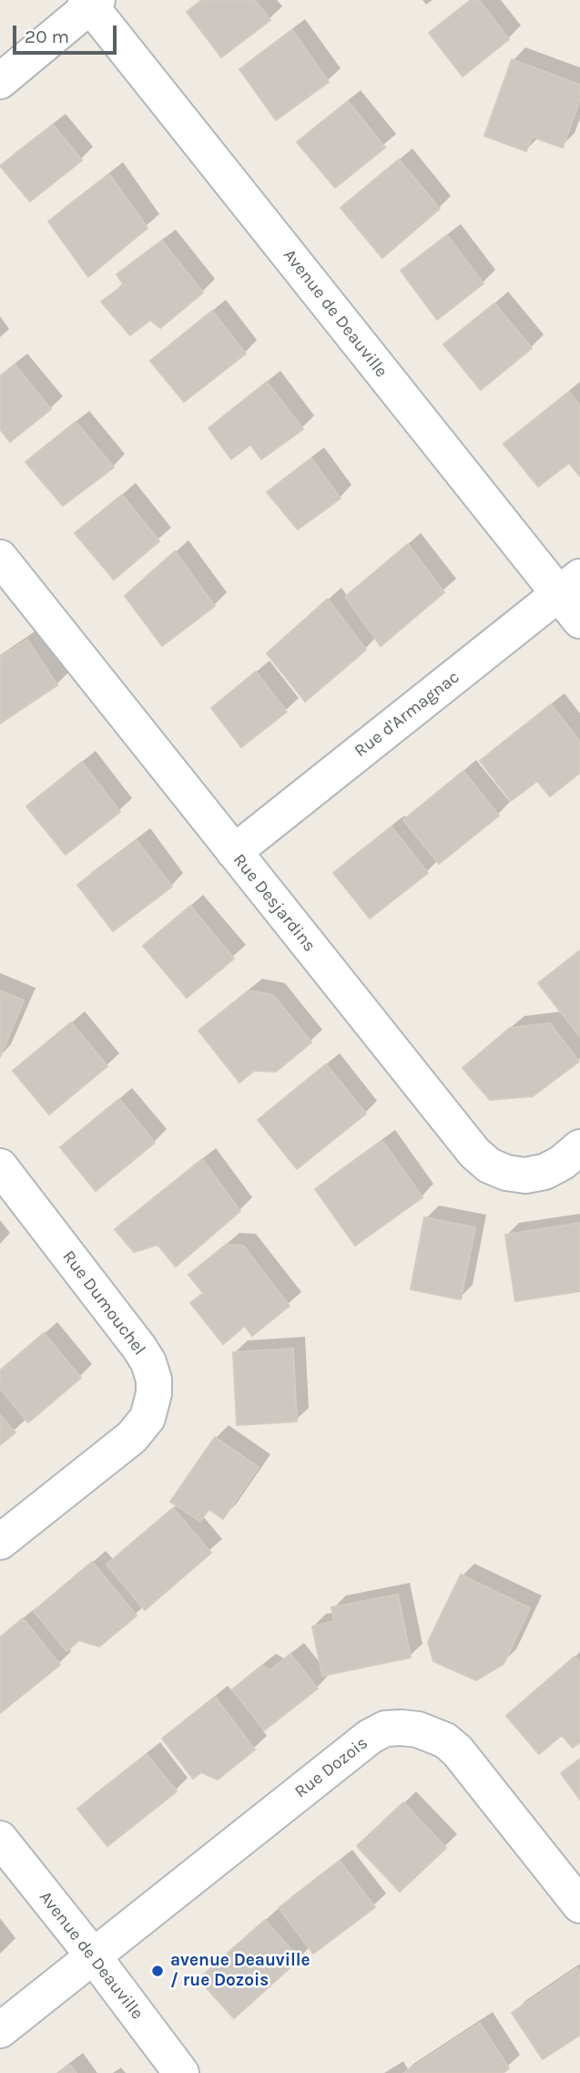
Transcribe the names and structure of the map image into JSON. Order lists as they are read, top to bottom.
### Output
{
  "streets": {
    "street": [
      "Avenue de Deauville",
      "Rue d'Armagnac",
      "Rue Desjardins",
      "Rue Dumouchel",
      "Rue Dozois"
    ]
  },
  "crossings": [
    ["Avenue de Deauville", "Rue d'Armagnac"],
    ["Avenue de Deauville", "Rue Dozois"],
    ["Rue d'Armagnac", "Rue Desjardins"]
  ],
  "places": ["avenue Deauville / rue Dozois"],
  "scale_bar": "20 m"
}
